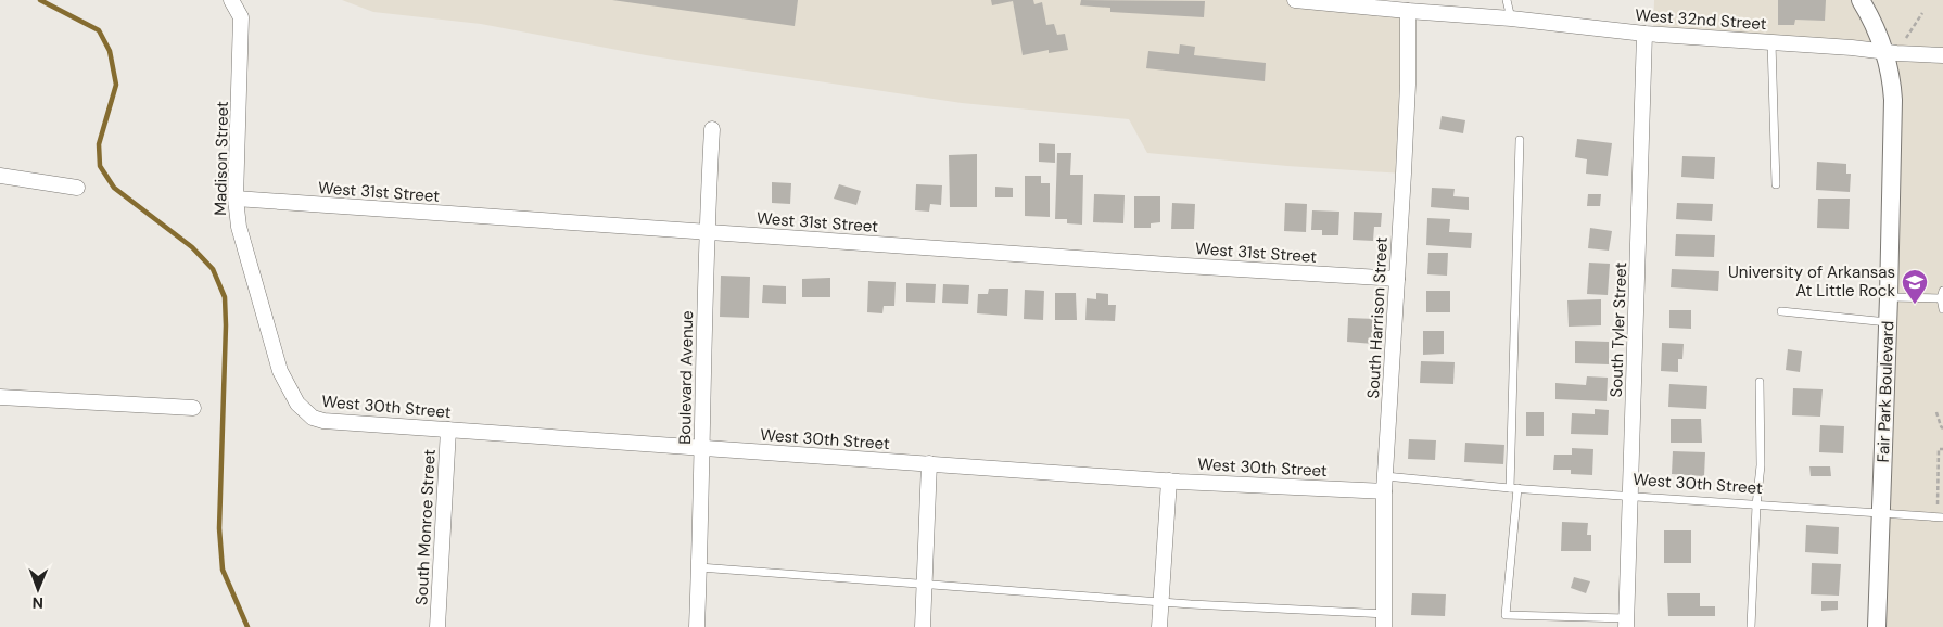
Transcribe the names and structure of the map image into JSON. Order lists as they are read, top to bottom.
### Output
{
  "streets": {
    "street": [
      "West 32nd Street",
      "Madison Street",
      "West 31st Street",
      "South Harrison Street",
      "South Tyler Street",
      "Boulevard Avenue",
      "Fair Park Boulevard",
      "West 30th Street",
      "South Monroe Street"
    ]
  },
  "crossings": [
    ["West 32nd Street", "South Harrison Street"],
    ["West 32nd Street", "South Tyler Street"],
    ["West 32nd Street", "Fair Park Boulevard"],
    ["Madison Street", "West 31st Street"],
    ["Madison Street", "West 30th Street"],
    ["West 31st Street", "South Harrison Street"],
    ["West 31st Street", "Boulevard Avenue"],
    ["South Harrison Street", "West 30th Street"],
    ["South Tyler Street", "West 30th Street"],
    ["Boulevard Avenue", "West 30th Street"],
    ["Fair Park Boulevard", "West 30th Street"],
    ["West 30th Street", "South Monroe Street"]
  ],
  "places": {
    "school or university": ["University of Arkansas At Little Rock"]
  },
  "north": "bottom"
}
